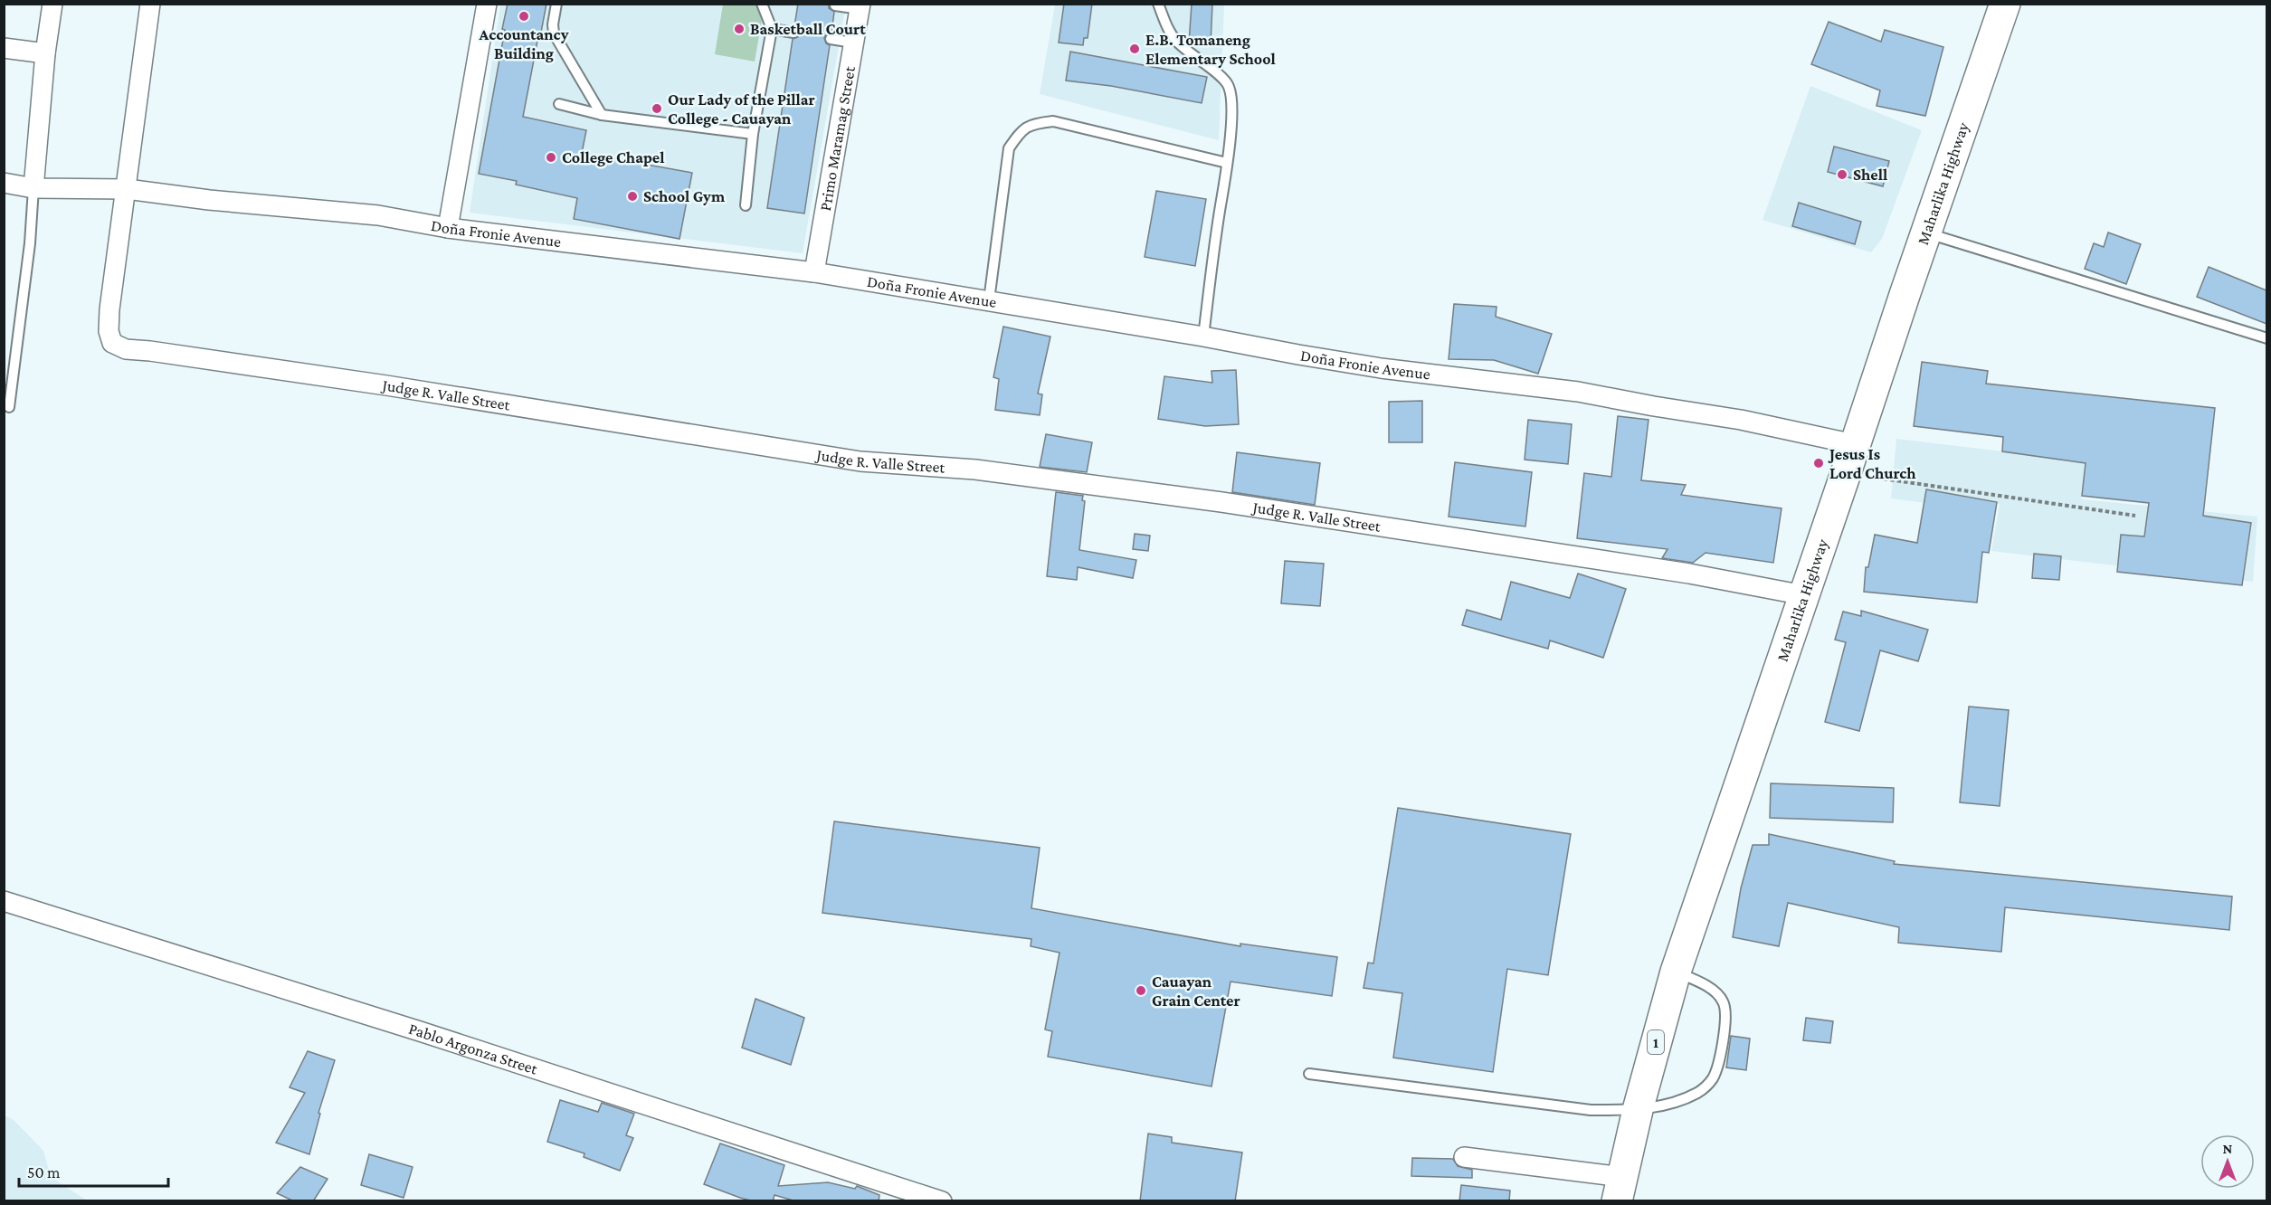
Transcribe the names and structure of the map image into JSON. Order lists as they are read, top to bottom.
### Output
{
  "streets": {
    "highway": ["Maharlika Highway", "1"],
    "street": [
      "Primo Maramag Street",
      "Doña Fronie Avenue",
      "Judge R. Valle Street",
      "Pablo Argonza Street"
    ]
  },
  "crossings": [
    ["Primo Maramag Street", "Doña Fronie Avenue"],
    ["Maharlika Highway", "Doña Fronie Avenue"],
    ["Maharlika Highway", "Judge R. Valle Street"],
    ["Doña Fronie Avenue", "Judge R. Valle Street"]
  ],
  "places": [
    "Accountancy Building",
    "Basketball Court",
    "E.B. Tomaneng Elementary School",
    "Our Lady of the Pillar College - Cauayan",
    "College Chapel",
    "Shell",
    "School Gym",
    "Jesus Is Lord Church",
    "Cauayan Grain Center"
  ],
  "scale_bar": "50 m",
  "north": "top"
}
